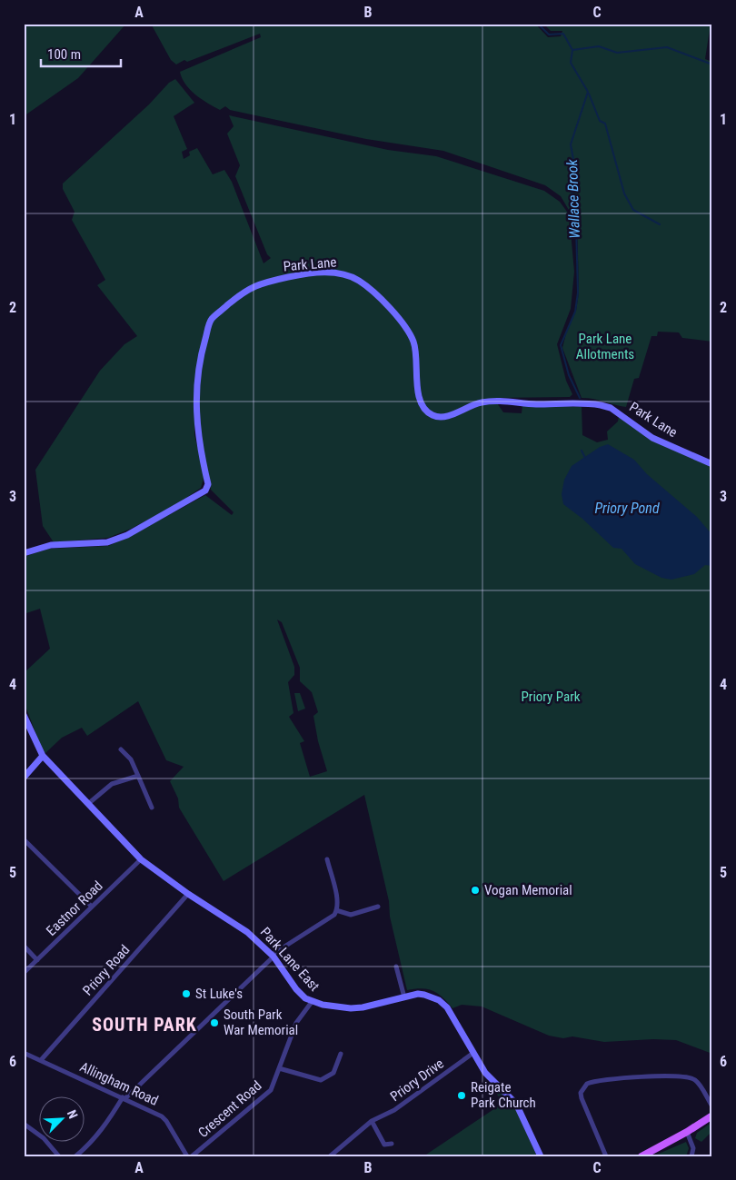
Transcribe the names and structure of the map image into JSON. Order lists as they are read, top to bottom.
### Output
{
  "streets": {
    "street": [
      "Park Lane",
      "Eastnor Road",
      "Park Lane East",
      "Priory Road",
      "Priory Drive",
      "Allingham Road",
      "Crescent Road"
    ]
  },
  "crossings": [
    ["Eastnor Road", "Park Lane East"],
    ["Park Lane East", "Priory Road"],
    ["Park Lane East", "Priory Drive"],
    ["Park Lane East", "Crescent Road"],
    ["Priory Road", "Allingham Road"]
  ],
  "districts": ["SOUTH PARK"],
  "water": ["Wallace Brook", "Priory Pond"],
  "parks": ["Park Lane Allotments", "Priory Park"],
  "places": [
    "Vogan Memorial",
    "St Luke's",
    "South Park War Memorial",
    "Reigate Park Church"
  ],
  "scale_bar": "100 m",
  "north": "top right",
  "grid": {
    "columns": ["A", "B", "C"],
    "rows": [
      "1",
      "2",
      "3",
      "4",
      "5",
      "6"
    ]
  }
}
